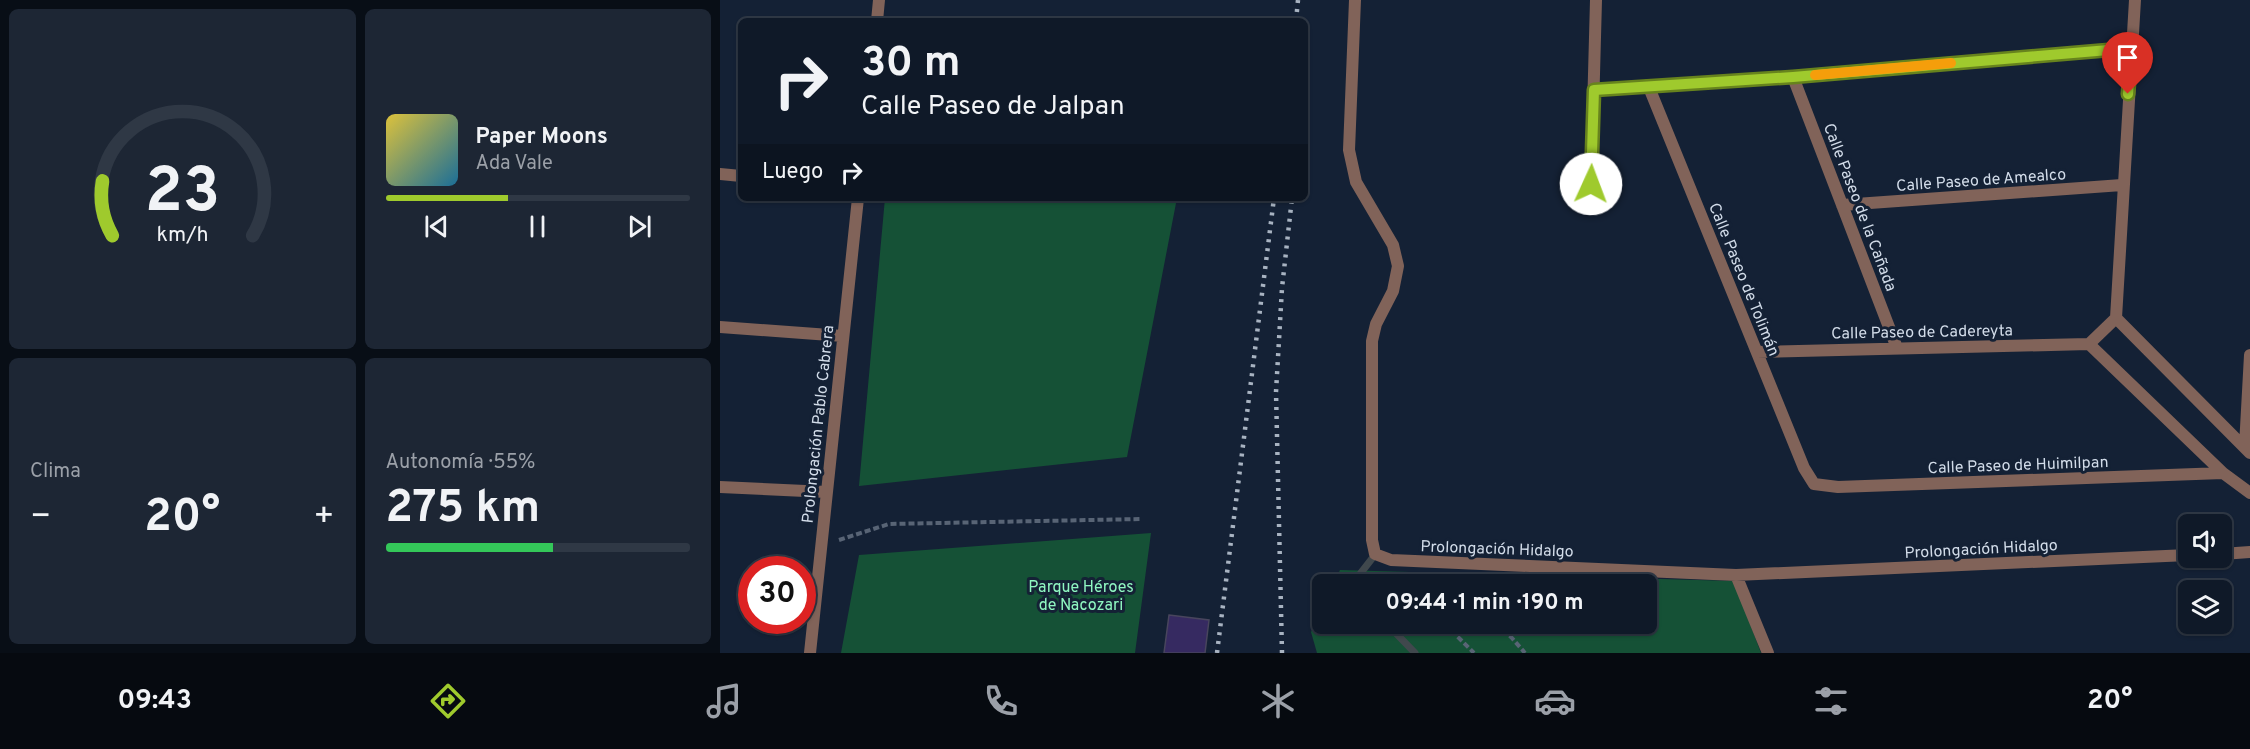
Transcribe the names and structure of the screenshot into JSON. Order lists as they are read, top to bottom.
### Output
{
  "streets": {
    "street": [
      "Calle Paseo de Amealco",
      "Calle Paseo de la Cañada",
      "Calle Paseo de Tolimán",
      "Calle Paseo de Cadereyta",
      "Prolongación Pablo Cabrera",
      "Calle Paseo de Huimilpan",
      "Prolongación Hidalgo"
    ]
  },
  "crossings": [
    ["Calle Paseo de Amealco", "Calle Paseo de la Cañada"],
    ["Calle Paseo de la Cañada", "Calle Paseo de Cadereyta"],
    ["Calle Paseo de Tolimán", "Calle Paseo de Cadereyta"],
    ["Calle Paseo de Tolimán", "Calle Paseo de Huimilpan"]
  ],
  "parks": ["Parque Héroes de Nacozari"],
  "page": {
    "turn": ["30 m", "Calle Paseo de Jalpan"],
    "song": ["Paper Moons", "Ada Vale"],
    "then": "Luego",
    "tile": [
      "Clima",
      ["Autonomía · 55%", "275 km"]
    ],
    "heat": ["−", "20°", "+"],
    "limit": "30",
    "trip": "09:44 · 1 min · 190 m",
    "tabs": ["09:43", "20°"],
    "gauge": ["23", "km/h"]
  }
}
